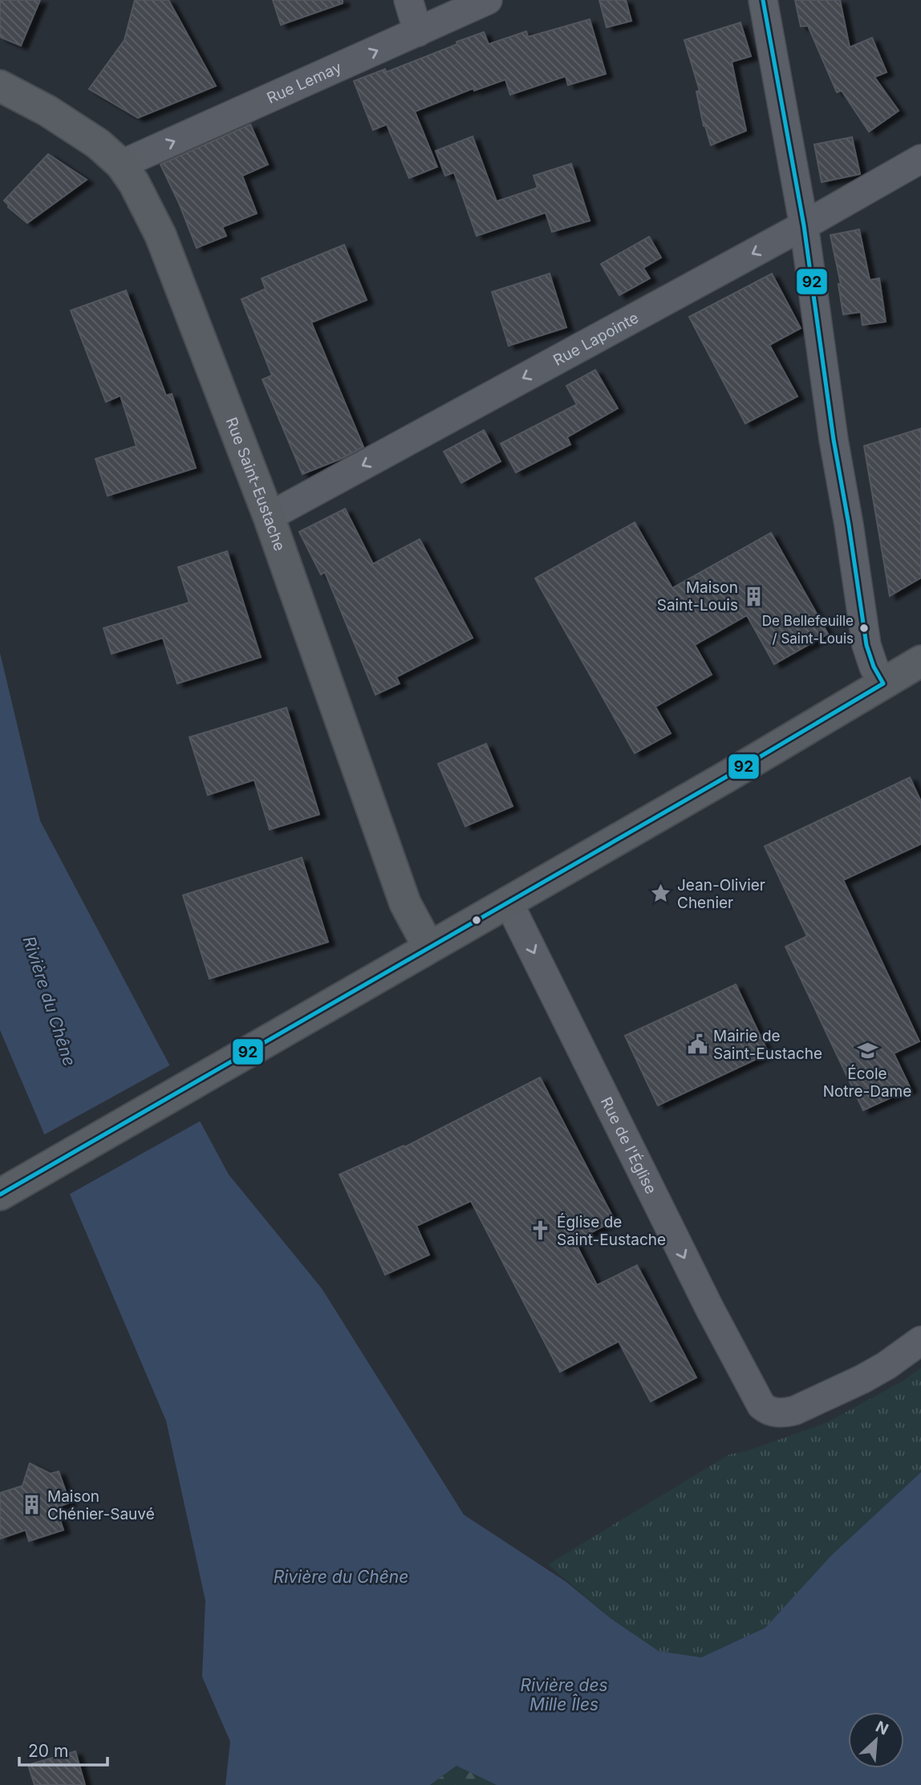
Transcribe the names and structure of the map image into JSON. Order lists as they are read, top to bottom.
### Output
{
  "streets": {
    "main road": ["Rue Saint-Eustache"],
    "street": ["Rue Lemay", "Rue Lapointe", "Rue de l'Église"]
  },
  "crossings": [
    ["Rue Lemay", "Rue Saint-Eustache"],
    ["Rue Lapointe", "Rue Saint-Eustache"]
  ],
  "one_way": ["Rue Lemay", "Rue Lapointe", "Rue de l'Église"],
  "water": ["Rivière du Chêne", "Rivière des Mille Îles"],
  "places": {
    "building": ["Maison Saint-Louis", "Maison Chénier-Sauvé"],
    "other": ["De Bellefeuille / Saint-Louis"],
    "place": ["Jean-Olivier Chenier"],
    "public building": ["Mairie de Saint-Eustache"],
    "school or university": ["École Notre-Dame"],
    "church": ["Église de Saint-Eustache"]
  },
  "lines": ["transit line 92"],
  "scale_bar": "20 m",
  "north": "top right"
}
